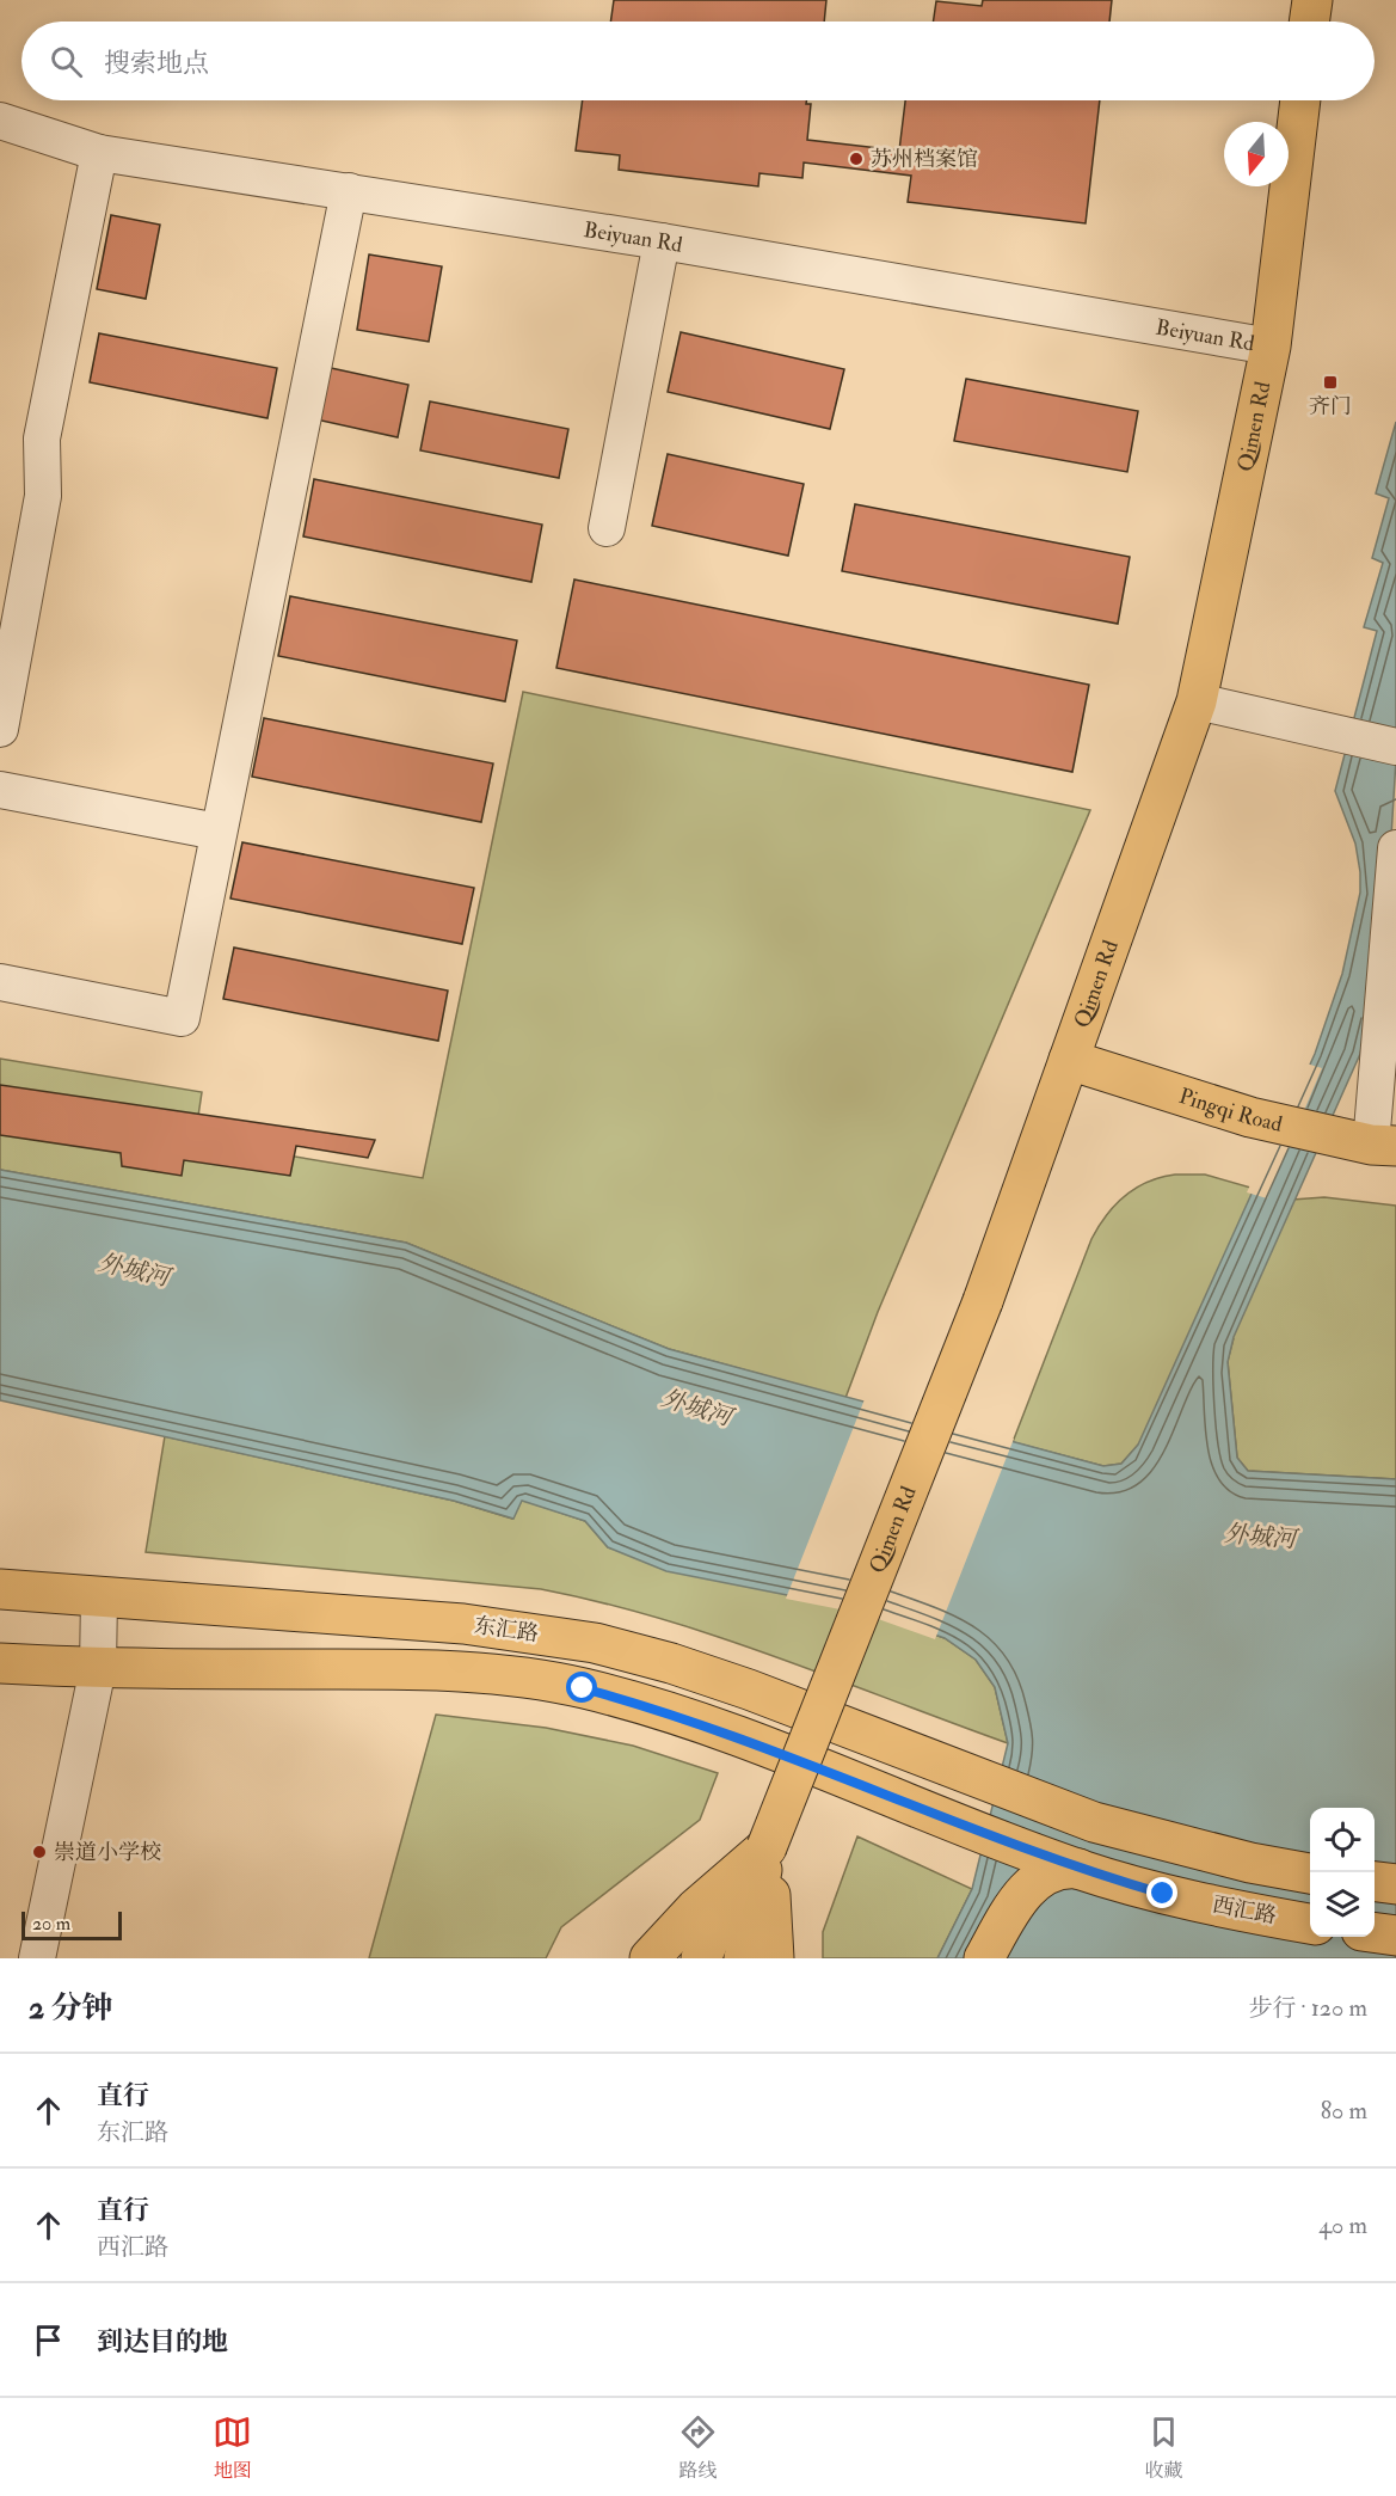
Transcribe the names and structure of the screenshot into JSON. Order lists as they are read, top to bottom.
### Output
{
  "streets": {
    "main road": [
      "Qimen Rd",
      "Pingqi Road",
      "东汇路",
      "西汇路"
    ],
    "street": ["Beiyuan Rd"]
  },
  "crossings": [
    ["Beiyuan Rd", "Qimen Rd"],
    ["Qimen Rd", "Pingqi Road"],
    ["东汇路", "西汇路"]
  ],
  "water": ["外城河"],
  "places": {
    "other": ["苏州档案馆", "崇道小学校"],
    "transit": ["齐门"]
  },
  "scale_bar": "20 m",
  "north": "bottom",
  "page": {
    "search": "搜索地点",
    "scale": "20 m",
    "heading": ["2 分钟", "步行 · 120 m"],
    "list": [
      ["直行", "东汇路", "80 m"],
      ["直行", "西汇路", "40 m"],
      "到达目的地"
    ],
    "nav": ["地图", "路线", "收藏"]
  }
}
